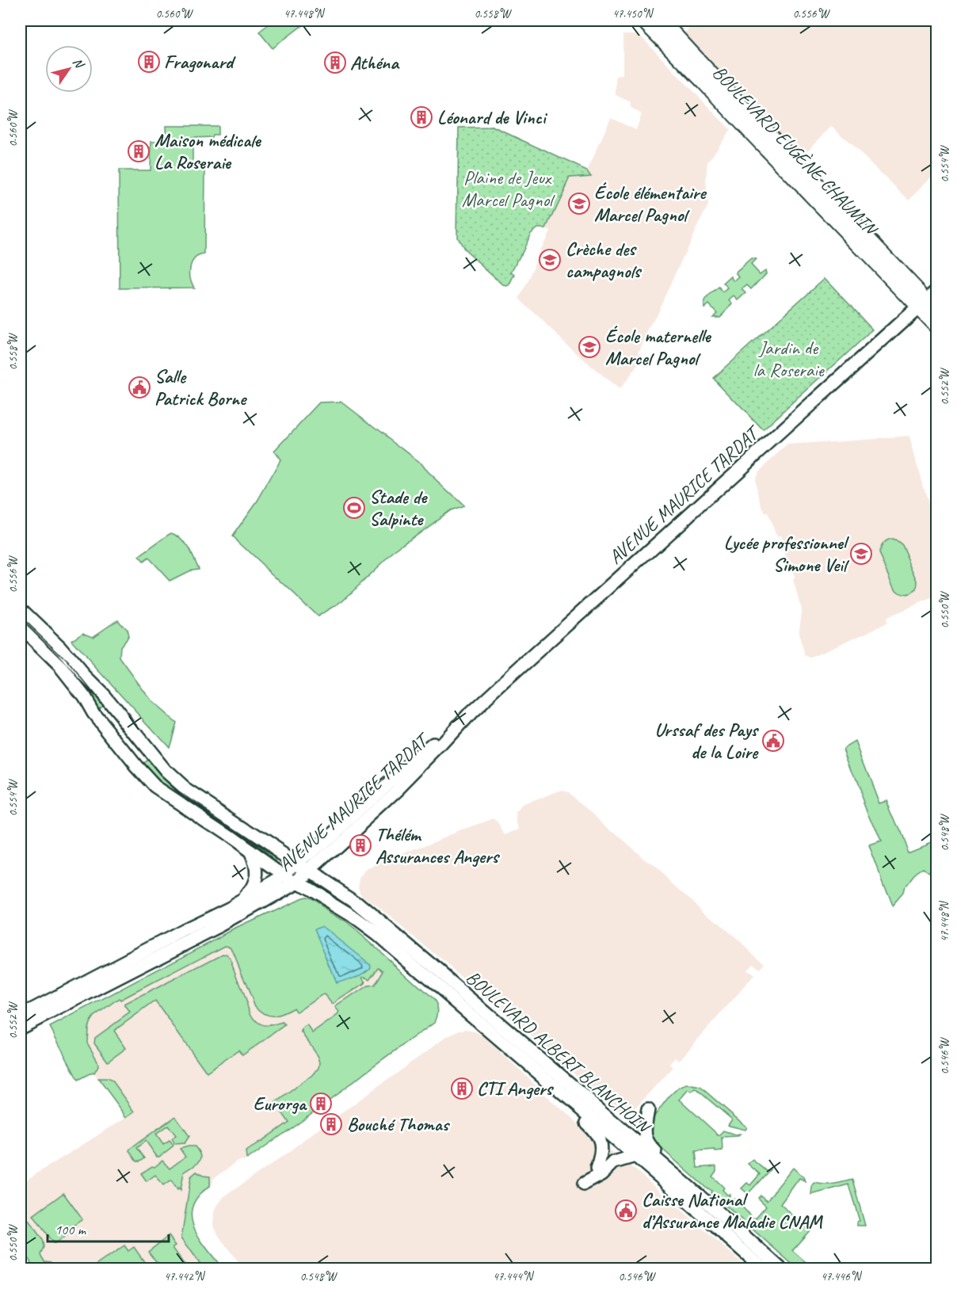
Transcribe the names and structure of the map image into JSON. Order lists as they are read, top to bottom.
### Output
{
  "streets": {
    "main road": ["BOULEVARD EUGÈNE CHAUMIN"],
    "street": ["AVENUE MAURICE TARDAT", "BOULEVARD ALBERT BLANCHOIN"]
  },
  "crossings": [
    ["BOULEVARD EUGÈNE CHAUMIN", "AVENUE MAURICE TARDAT"],
    ["AVENUE MAURICE TARDAT", "BOULEVARD ALBERT BLANCHOIN"]
  ],
  "parks": ["Plaine de Jeux Marcel Pagnol", "Jardin de la Roseraie"],
  "places": {
    "building": [
      "Fragonard",
      "Athéna",
      "Léonard de Vinci",
      "Maison médicale La Roseraie",
      "Thélém Assurances Angers",
      "CTI Angers",
      "Eurorga",
      "Bouché Thomas"
    ],
    "school or university": [
      "École élémentaire Marcel Pagnol",
      "Crèche des campagnols",
      "École maternelle Marcel Pagnol",
      "Lycée professionnel Simone Veil"
    ],
    "public building": ["Salle Patrick Borne", "Urssaf des Pays de la Loire", "Caisse National d’Assurance Maladie CNAM"],
    "sports": ["Stade de Salpinte"]
  },
  "scale_bar": "100 m",
  "north": "top right",
  "coordinates": [
    "0.560°W",
    "47.448°N",
    "0.558°W",
    "47.450°N",
    "0.556°W",
    "0.554°W",
    "0.552°W",
    "0.550°W",
    "0.548°W",
    "0.546°W",
    "47.442°N",
    "47.444°N",
    "47.446°N"
  ]
}
